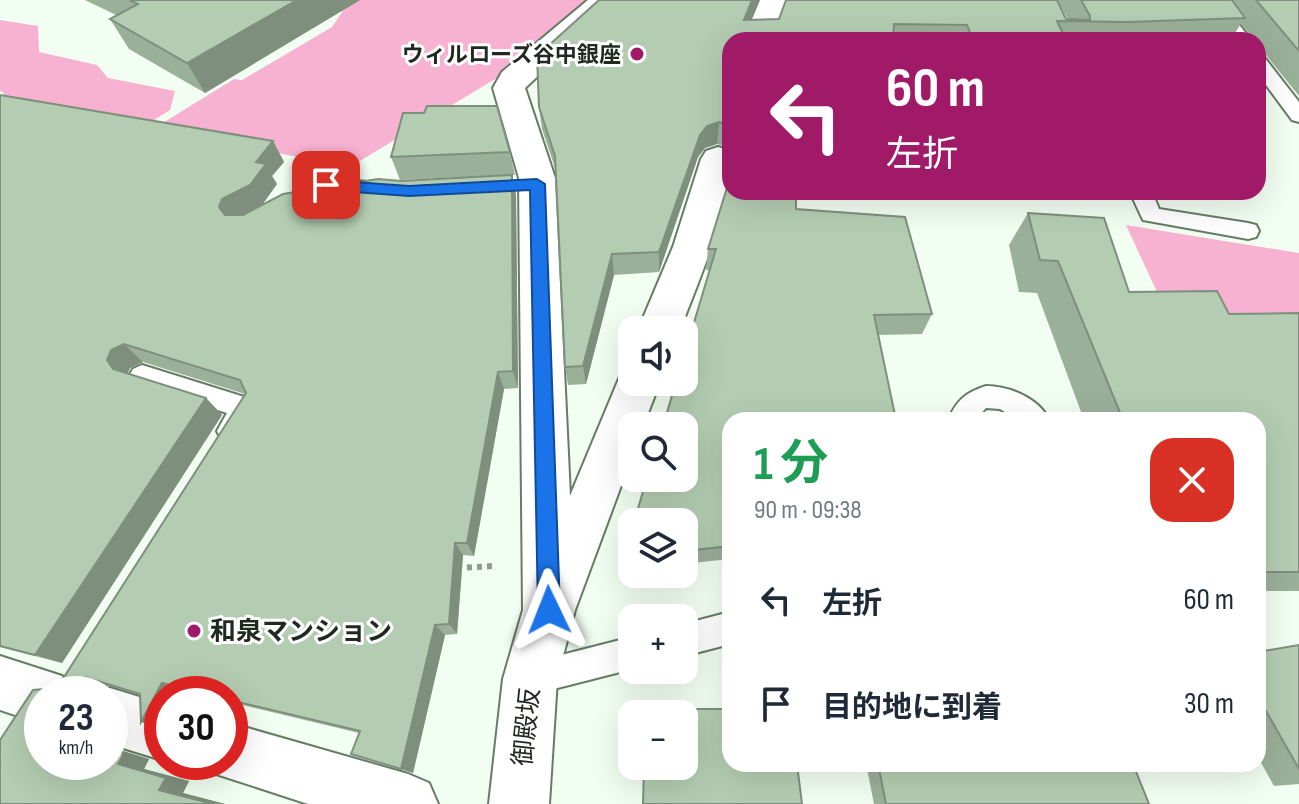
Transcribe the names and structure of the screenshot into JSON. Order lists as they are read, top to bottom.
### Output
{
  "streets": {
    "street": ["御殿坂"]
  },
  "places": ["ウィルローズ谷中銀座", "和泉マンション"],
  "page": {
    "turn": ["60 m", "左折"],
    "map_buttons": ["+", "−"],
    "heading": ["1 分", "90 m · 09:38"],
    "list": [
      {
        "name": "左折",
        "value": "60 m"
      },
      {
        "name": "目的地に到着",
        "value": "30 m"
      }
    ],
    "speed": "23 km/h",
    "limit": "30"
  }
}
